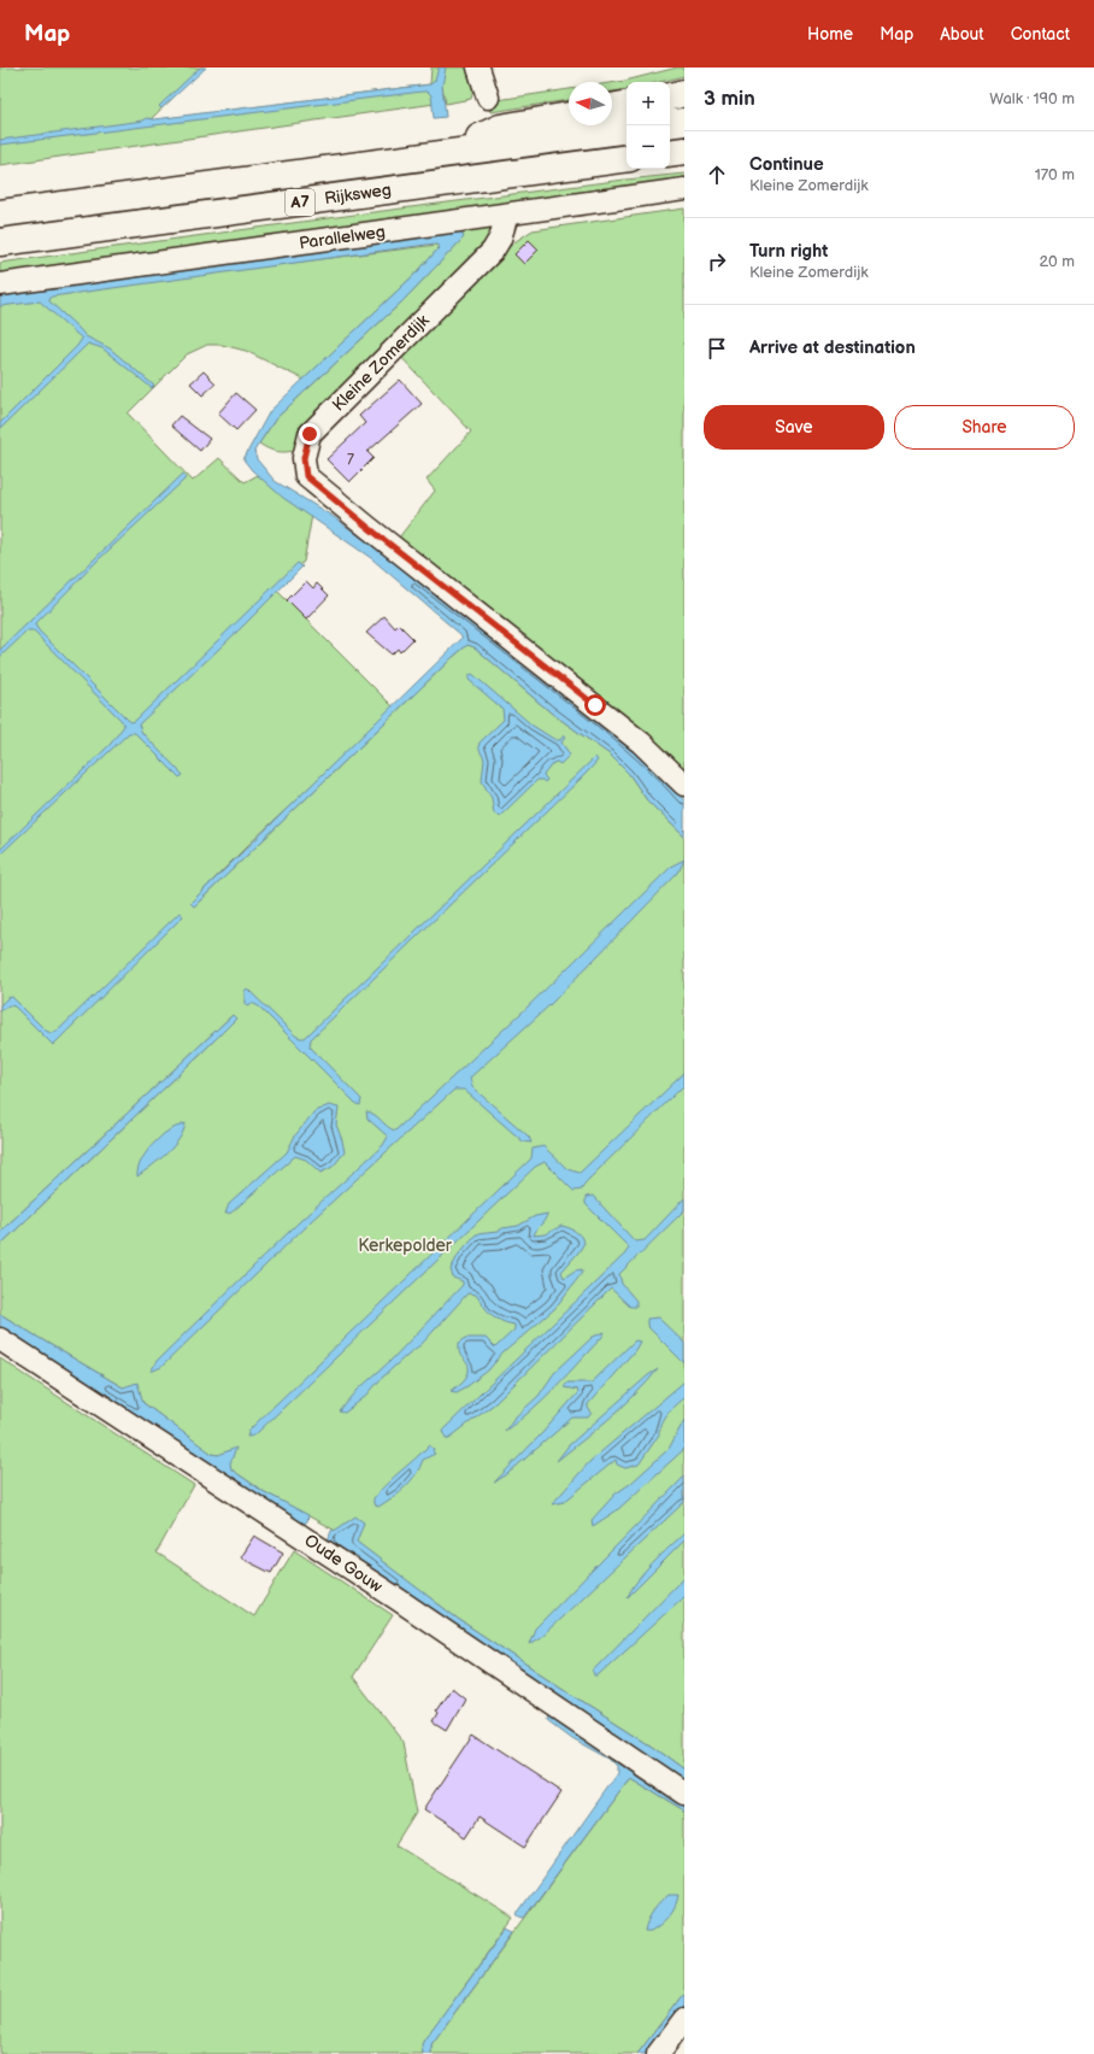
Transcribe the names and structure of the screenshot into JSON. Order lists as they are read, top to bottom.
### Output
{
  "streets": {
    "highway": ["Rijksweg", "A7"],
    "street": ["Parallelweg", "Kleine Zomerdijk", "Oude Gouw"]
  },
  "crossings": [
    ["Rijksweg", "A7"],
    ["Parallelweg", "Kleine Zomerdijk"]
  ],
  "parks": ["Kerkepolder"],
  "house_numbers": ["7"],
  "north": "left",
  "page": {
    "header": "Map",
    "nav": [
      "Home",
      "Map",
      "About",
      "Contact"
    ],
    "heading": ["3 min", "Walk · 190 m"],
    "map_buttons": ["+", "−"],
    "list": [
      ["Continue", "Kleine Zomerdijk", "170 m"],
      ["Turn right", "Kleine Zomerdijk", "20 m"],
      "Arrive at destination"
    ],
    "buttons": ["Save", "Share"]
  }
}
